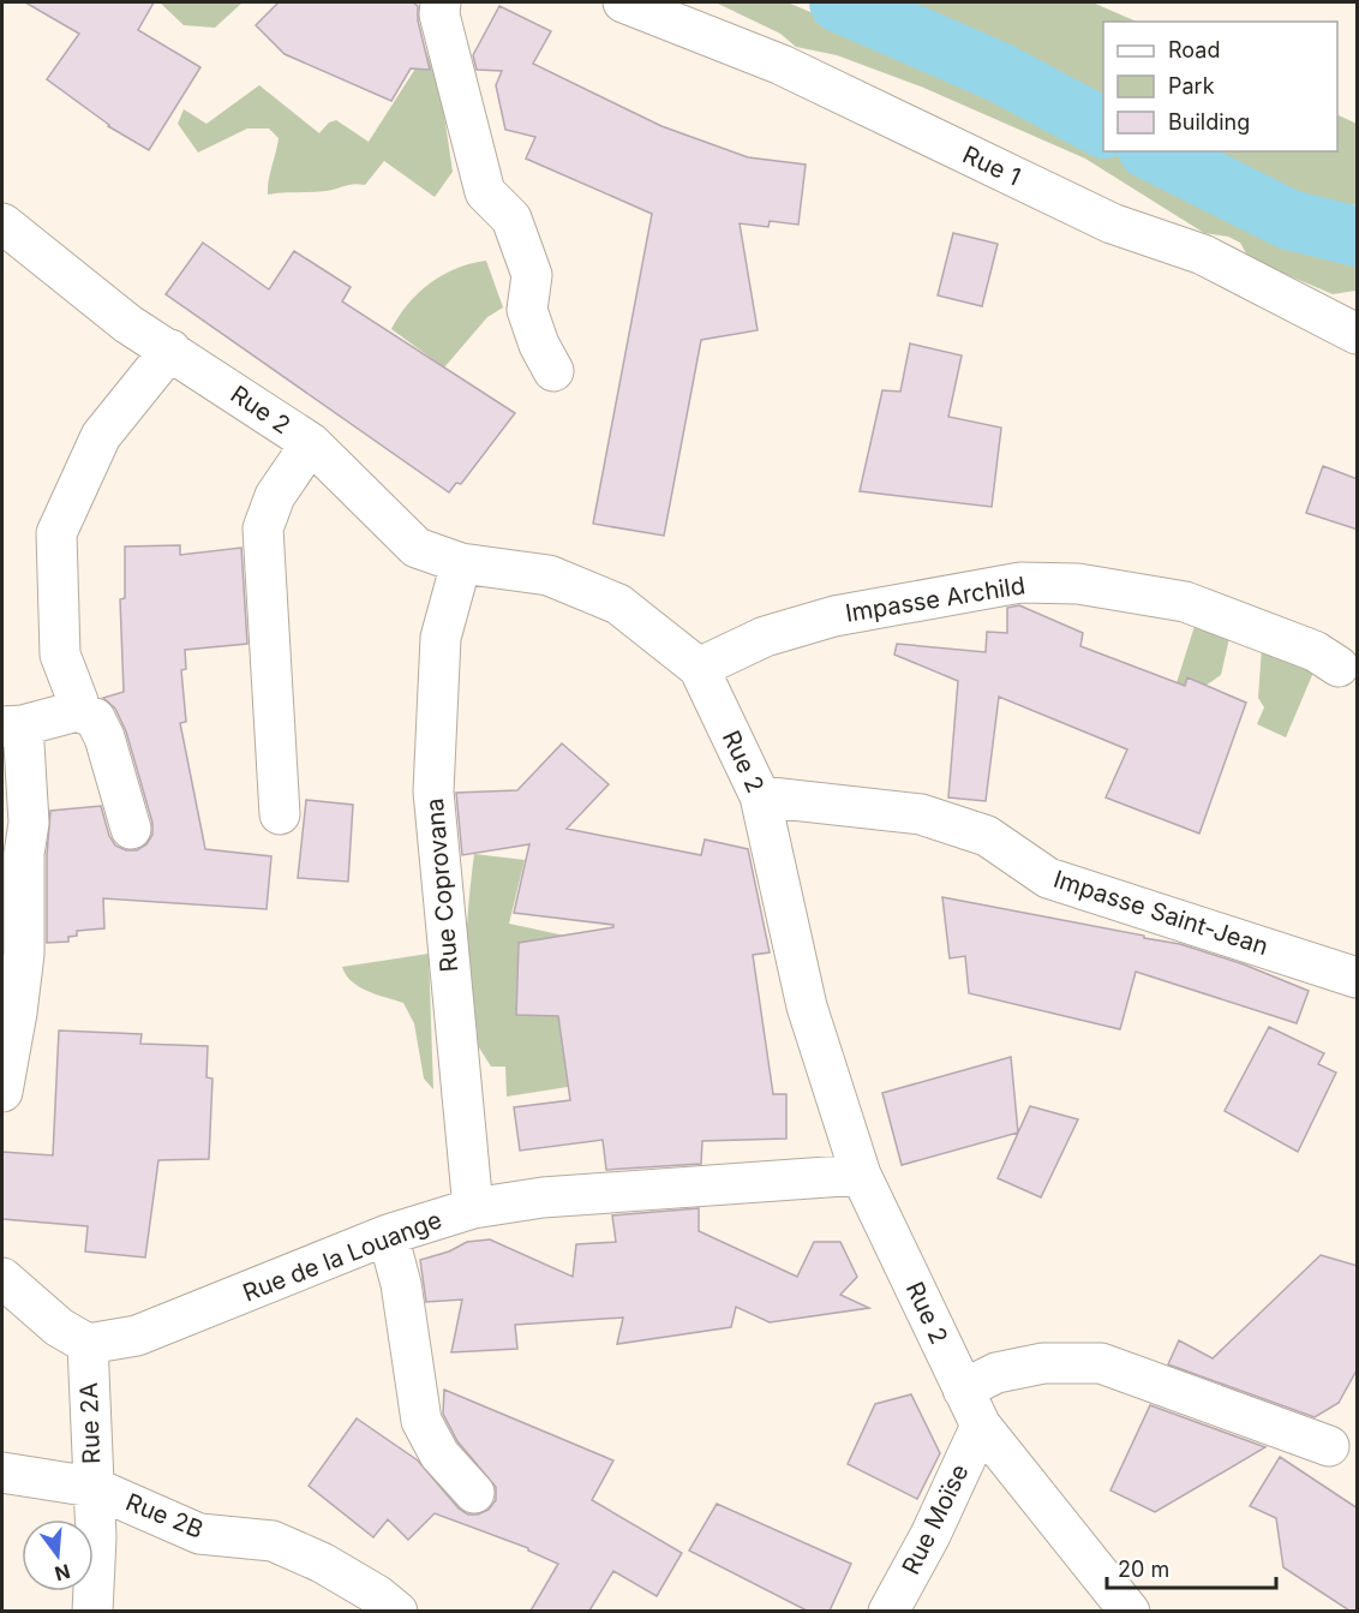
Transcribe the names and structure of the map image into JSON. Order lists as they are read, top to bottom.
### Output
{
  "streets": {
    "street": [
      "Rue 1",
      "Rue 2",
      "Impasse Archild",
      "Rue Coprovana",
      "Impasse Saint-Jean",
      "Rue de la Louange",
      "Rue 2A",
      "Rue 2B",
      "Rue Moïse"
    ]
  },
  "crossings": [
    ["Rue 2", "Impasse Archild"],
    ["Rue 2", "Rue Coprovana"],
    ["Rue 2", "Impasse Saint-Jean"],
    ["Rue 2", "Rue de la Louange"],
    ["Rue 2", "Rue Moïse"],
    ["Rue Coprovana", "Rue de la Louange"],
    ["Rue de la Louange", "Rue 2A"],
    ["Rue 2A", "Rue 2B"]
  ],
  "legend": ["Road", "Park", "Building"],
  "scale_bar": "20 m",
  "north": "bottom"
}
